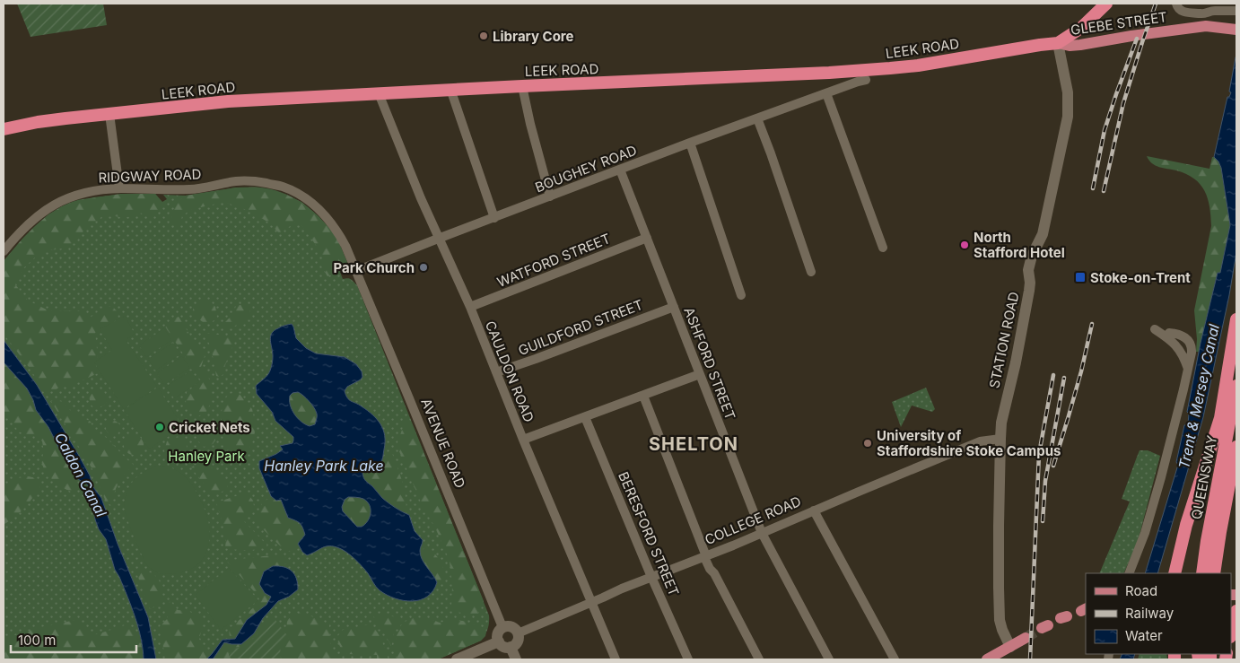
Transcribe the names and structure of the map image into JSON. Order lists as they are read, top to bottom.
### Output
{
  "streets": {
    "highway": ["LEEK ROAD", "QUEENSWAY"],
    "main road": ["GLEBE STREET"],
    "street": [
      "BOUGHEY ROAD",
      "RIDGWAY ROAD",
      "WATFORD STREET",
      "GUILDFORD STREET",
      "STATION ROAD",
      "ASHFORD STREET",
      "CAULDON ROAD",
      "AVENUE ROAD",
      "COLLEGE ROAD",
      "BERESFORD STREET"
    ]
  },
  "crossings": [
    ["GLEBE STREET", "LEEK ROAD"],
    ["GLEBE STREET", "STATION ROAD"],
    ["LEEK ROAD", "STATION ROAD"],
    ["LEEK ROAD", "CAULDON ROAD"],
    ["BOUGHEY ROAD", "RIDGWAY ROAD"],
    ["BOUGHEY ROAD", "ASHFORD STREET"],
    ["BOUGHEY ROAD", "CAULDON ROAD"],
    ["BOUGHEY ROAD", "AVENUE ROAD"],
    ["RIDGWAY ROAD", "AVENUE ROAD"],
    ["WATFORD STREET", "ASHFORD STREET"],
    ["WATFORD STREET", "CAULDON ROAD"],
    ["GUILDFORD STREET", "ASHFORD STREET"],
    ["GUILDFORD STREET", "CAULDON ROAD"],
    ["STATION ROAD", "COLLEGE ROAD"],
    ["ASHFORD STREET", "COLLEGE ROAD"],
    ["CAULDON ROAD", "COLLEGE ROAD"],
    ["AVENUE ROAD", "COLLEGE ROAD"],
    ["COLLEGE ROAD", "BERESFORD STREET"]
  ],
  "districts": ["SHELTON"],
  "water": ["Trent & Mersey Canal", "Hanley Park Lake", "Caldon Canal"],
  "parks": ["Hanley Park"],
  "places": {
    "other": [
      "Library Core",
      "North Stafford Hotel",
      "Park Church",
      "Cricket Nets",
      "University of Staffordshire Stoke Campus"
    ],
    "transit": ["Stoke-on-Trent"]
  },
  "legend": ["Road", "Railway", "Water"],
  "scale_bar": "100 m"
}
